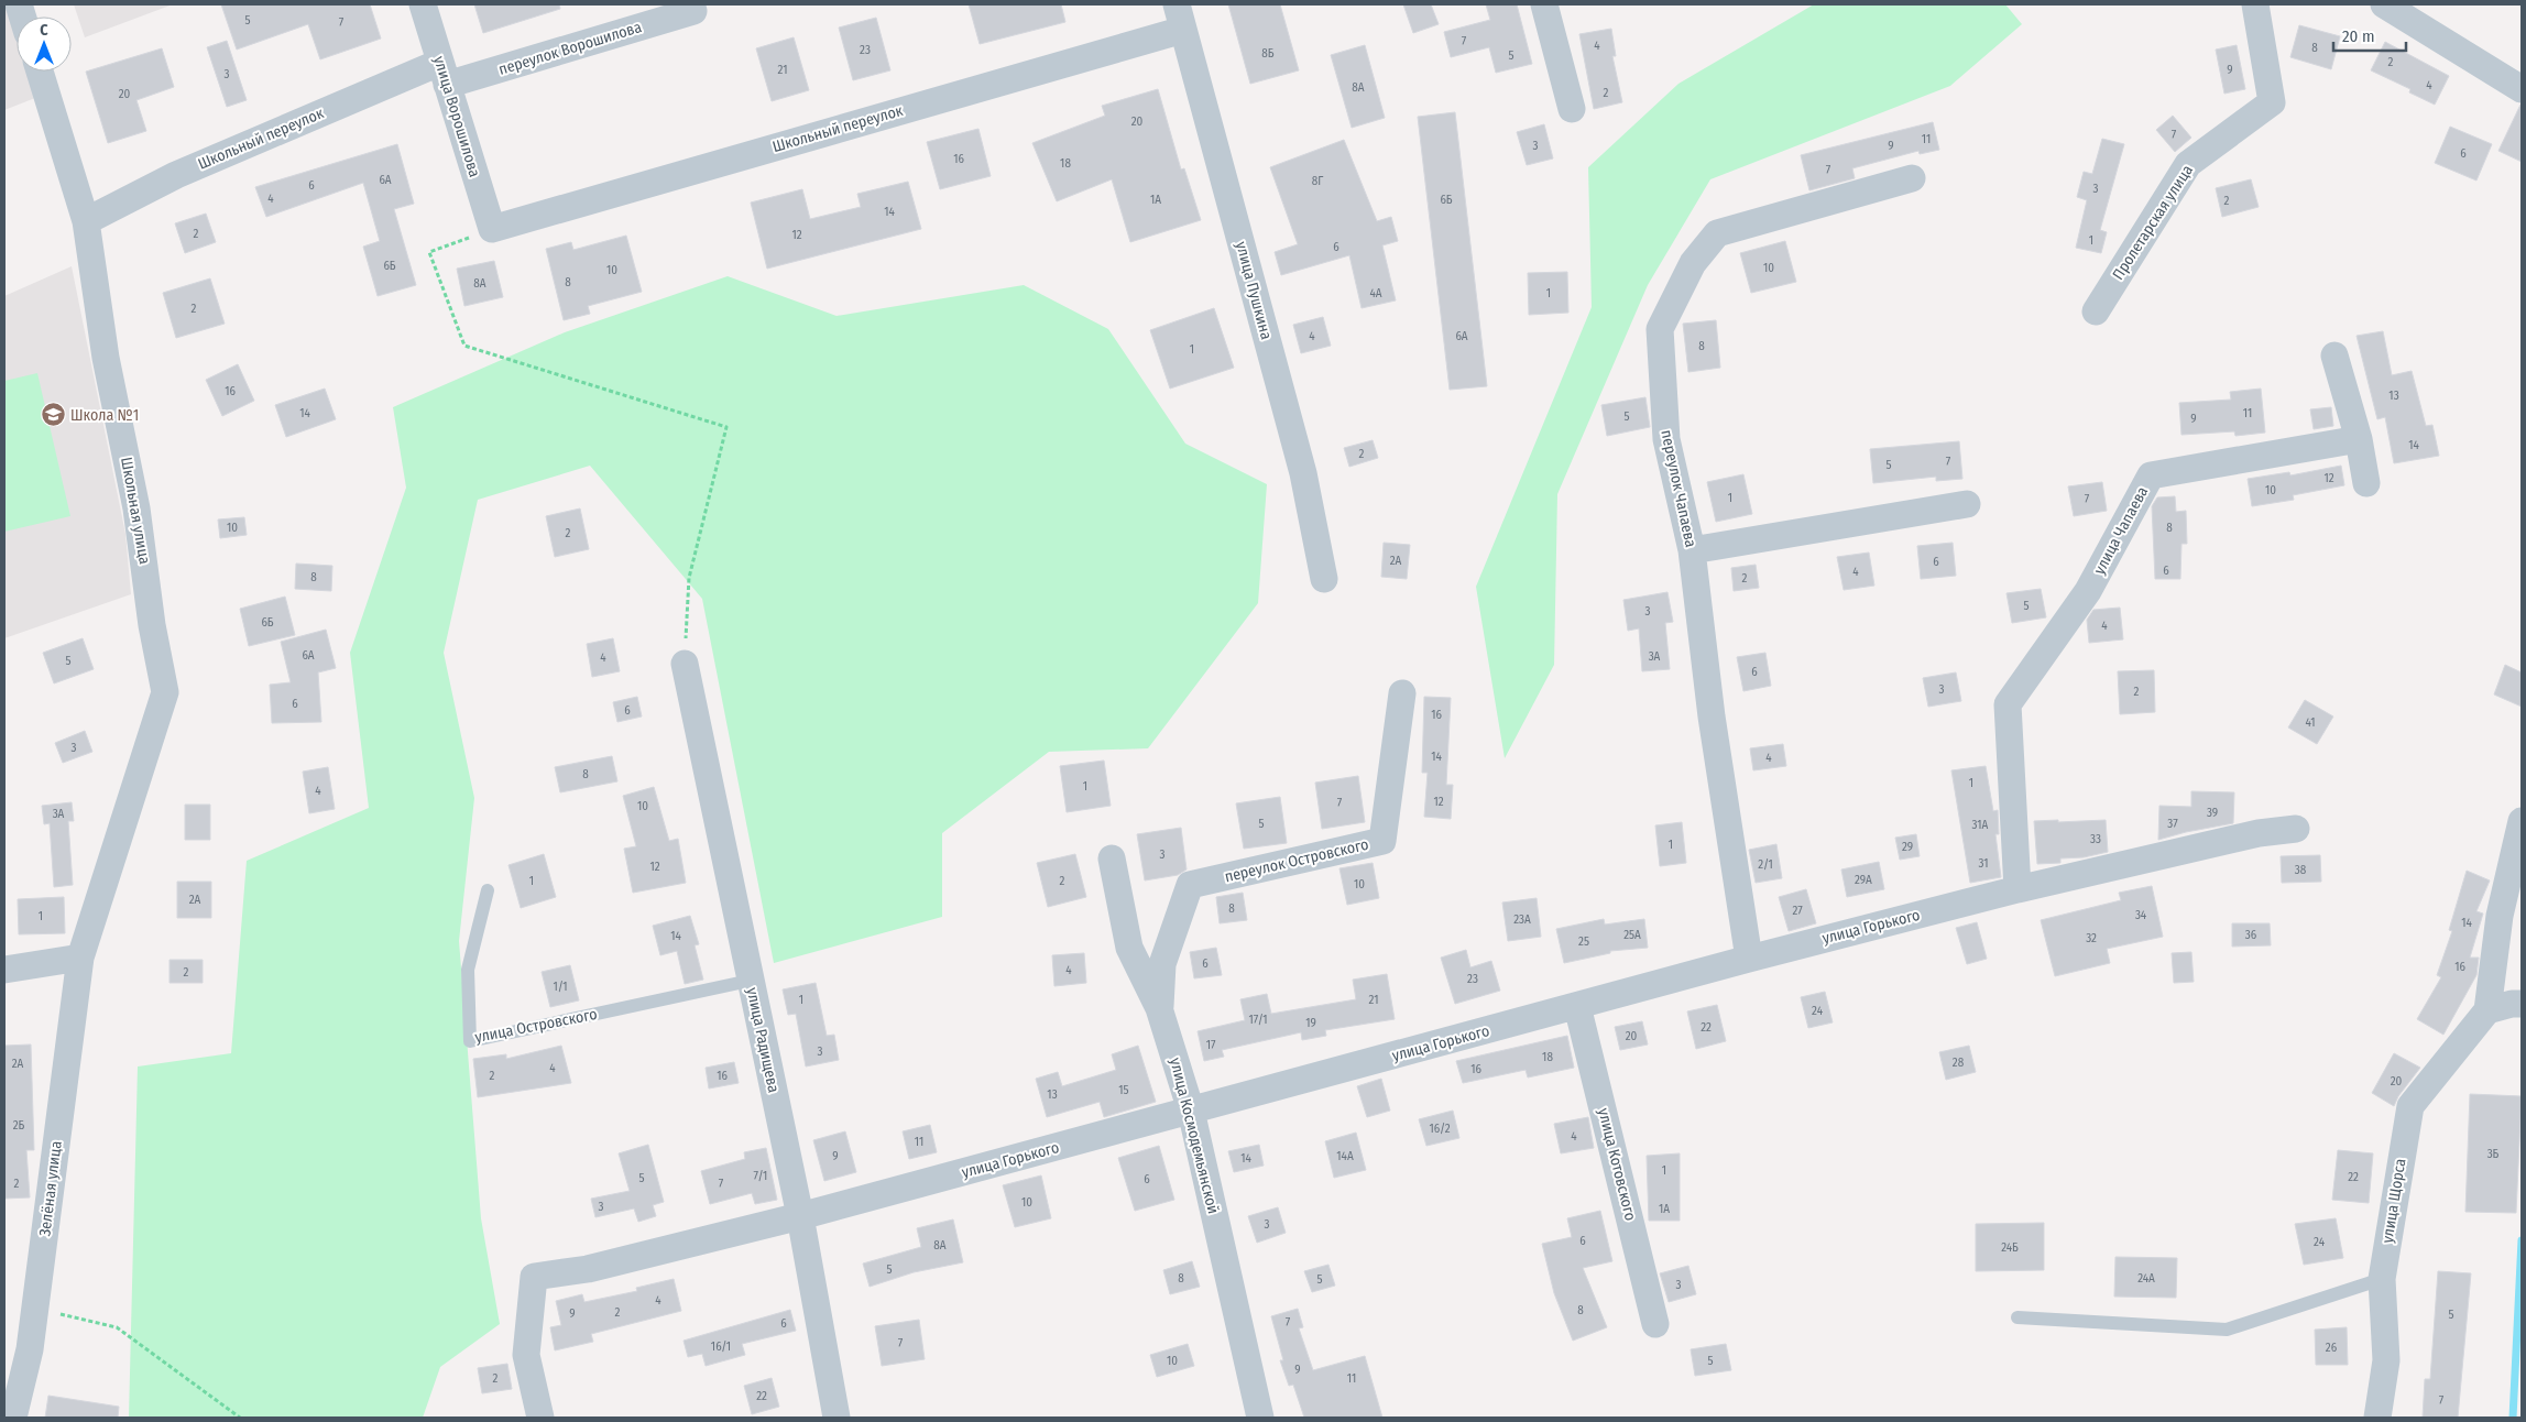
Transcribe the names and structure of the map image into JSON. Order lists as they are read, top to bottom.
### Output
{
  "streets": {
    "street": [
      "переулок Ворошилова",
      "улица Ворошилова",
      "Школьный переулок",
      "Пролетарская улица",
      "улица Пушкина",
      "переулок Чапаева",
      "Школьная улица",
      "улица Чапаева",
      "переулок Островского",
      "улица Горького",
      "улица Радищева",
      "улица Космодемьянской",
      "улица Котовского",
      "Зелёная улица",
      "улица Щорса"
    ],
    "lane": ["улица Островского"]
  },
  "crossings": [
    ["переулок Ворошилова", "улица Ворошилова"],
    ["переулок Ворошилова", "Школьный переулок"],
    ["улица Ворошилова", "Школьный переулок"],
    ["Школьный переулок", "улица Пушкина"],
    ["Школьный переулок", "Школьная улица"],
    ["переулок Чапаева", "улица Горького"],
    ["Школьная улица", "Зелёная улица"],
    ["улица Чапаева", "улица Горького"],
    ["переулок Островского", "улица Космодемьянской"],
    ["улица Горького", "улица Радищева"],
    ["улица Горького", "улица Космодемьянской"],
    ["улица Горького", "улица Котовского"],
    ["улица Островского", "улица Радищева"]
  ],
  "places": {
    "school or university": ["Школа №1"]
  },
  "house_numbers": [
    "5",
    "7",
    "7",
    "4",
    "8",
    "23",
    "8Б",
    "5",
    "2",
    "21",
    "9",
    "3",
    "4",
    "8А",
    "2",
    "20",
    "20",
    "7",
    "11",
    "3",
    "9",
    "6",
    "16",
    "18",
    "7",
    "6А",
    "8Г",
    "6",
    "3",
    "4",
    "1А",
    "6Б",
    "2",
    "14",
    "2",
    "12",
    "1",
    "6",
    "6Б",
    "10",
    "10",
    "8",
    "8А",
    "4А",
    "1",
    "2",
    "4",
    "6А",
    "8",
    "1",
    "16",
    "13",
    "14",
    "11",
    "5",
    "9",
    "14",
    "2",
    "7",
    "5",
    "12",
    "10",
    "1",
    "7",
    "10",
    "8",
    "2",
    "2А",
    "6",
    "6",
    "4",
    "8",
    "2",
    "5",
    "3",
    "6Б",
    "4",
    "6А",
    "3А",
    "4",
    "5",
    "6",
    "3",
    "2",
    "6",
    "6",
    "16",
    "41",
    "3",
    "14",
    "4",
    "8",
    "1",
    "1",
    "4",
    "12",
    "7",
    "10",
    "39",
    "3А",
    "5",
    "37",
    "31А",
    "33",
    "1",
    "29",
    "3",
    "31",
    "2/1",
    "12",
    "38",
    "29А",
    "1",
    "2",
    "10",
    "2А",
    "8",
    "27",
    "34",
    "1",
    "23А",
    "14",
    "25А",
    "36",
    "14",
    "32",
    "25",
    "6",
    "16",
    "4",
    "2",
    "23",
    "1/1",
    "1",
    "21",
    "24",
    "17/1",
    "19",
    "22",
    "20",
    "17",
    "3",
    "18",
    "28",
    "2А",
    "4",
    "16",
    "2",
    "16",
    "20",
    "15",
    "13",
    "2Б",
    "16/2",
    "4",
    "11",
    "3Б",
    "9",
    "14А",
    "14",
    "1",
    "7/1",
    "22",
    "5",
    "6",
    "2",
    "7",
    "10",
    "3",
    "1А",
    "3",
    "6",
    "24",
    "8А",
    "24Б",
    "5",
    "8",
    "24А",
    "5",
    "3",
    "4",
    "8",
    "2",
    "9",
    "5",
    "7",
    "6",
    "7",
    "16/1",
    "26",
    "10",
    "5",
    "9",
    "2",
    "11",
    "22",
    "7"
  ],
  "scale_bar": "20 m",
  "north": "top"
}
